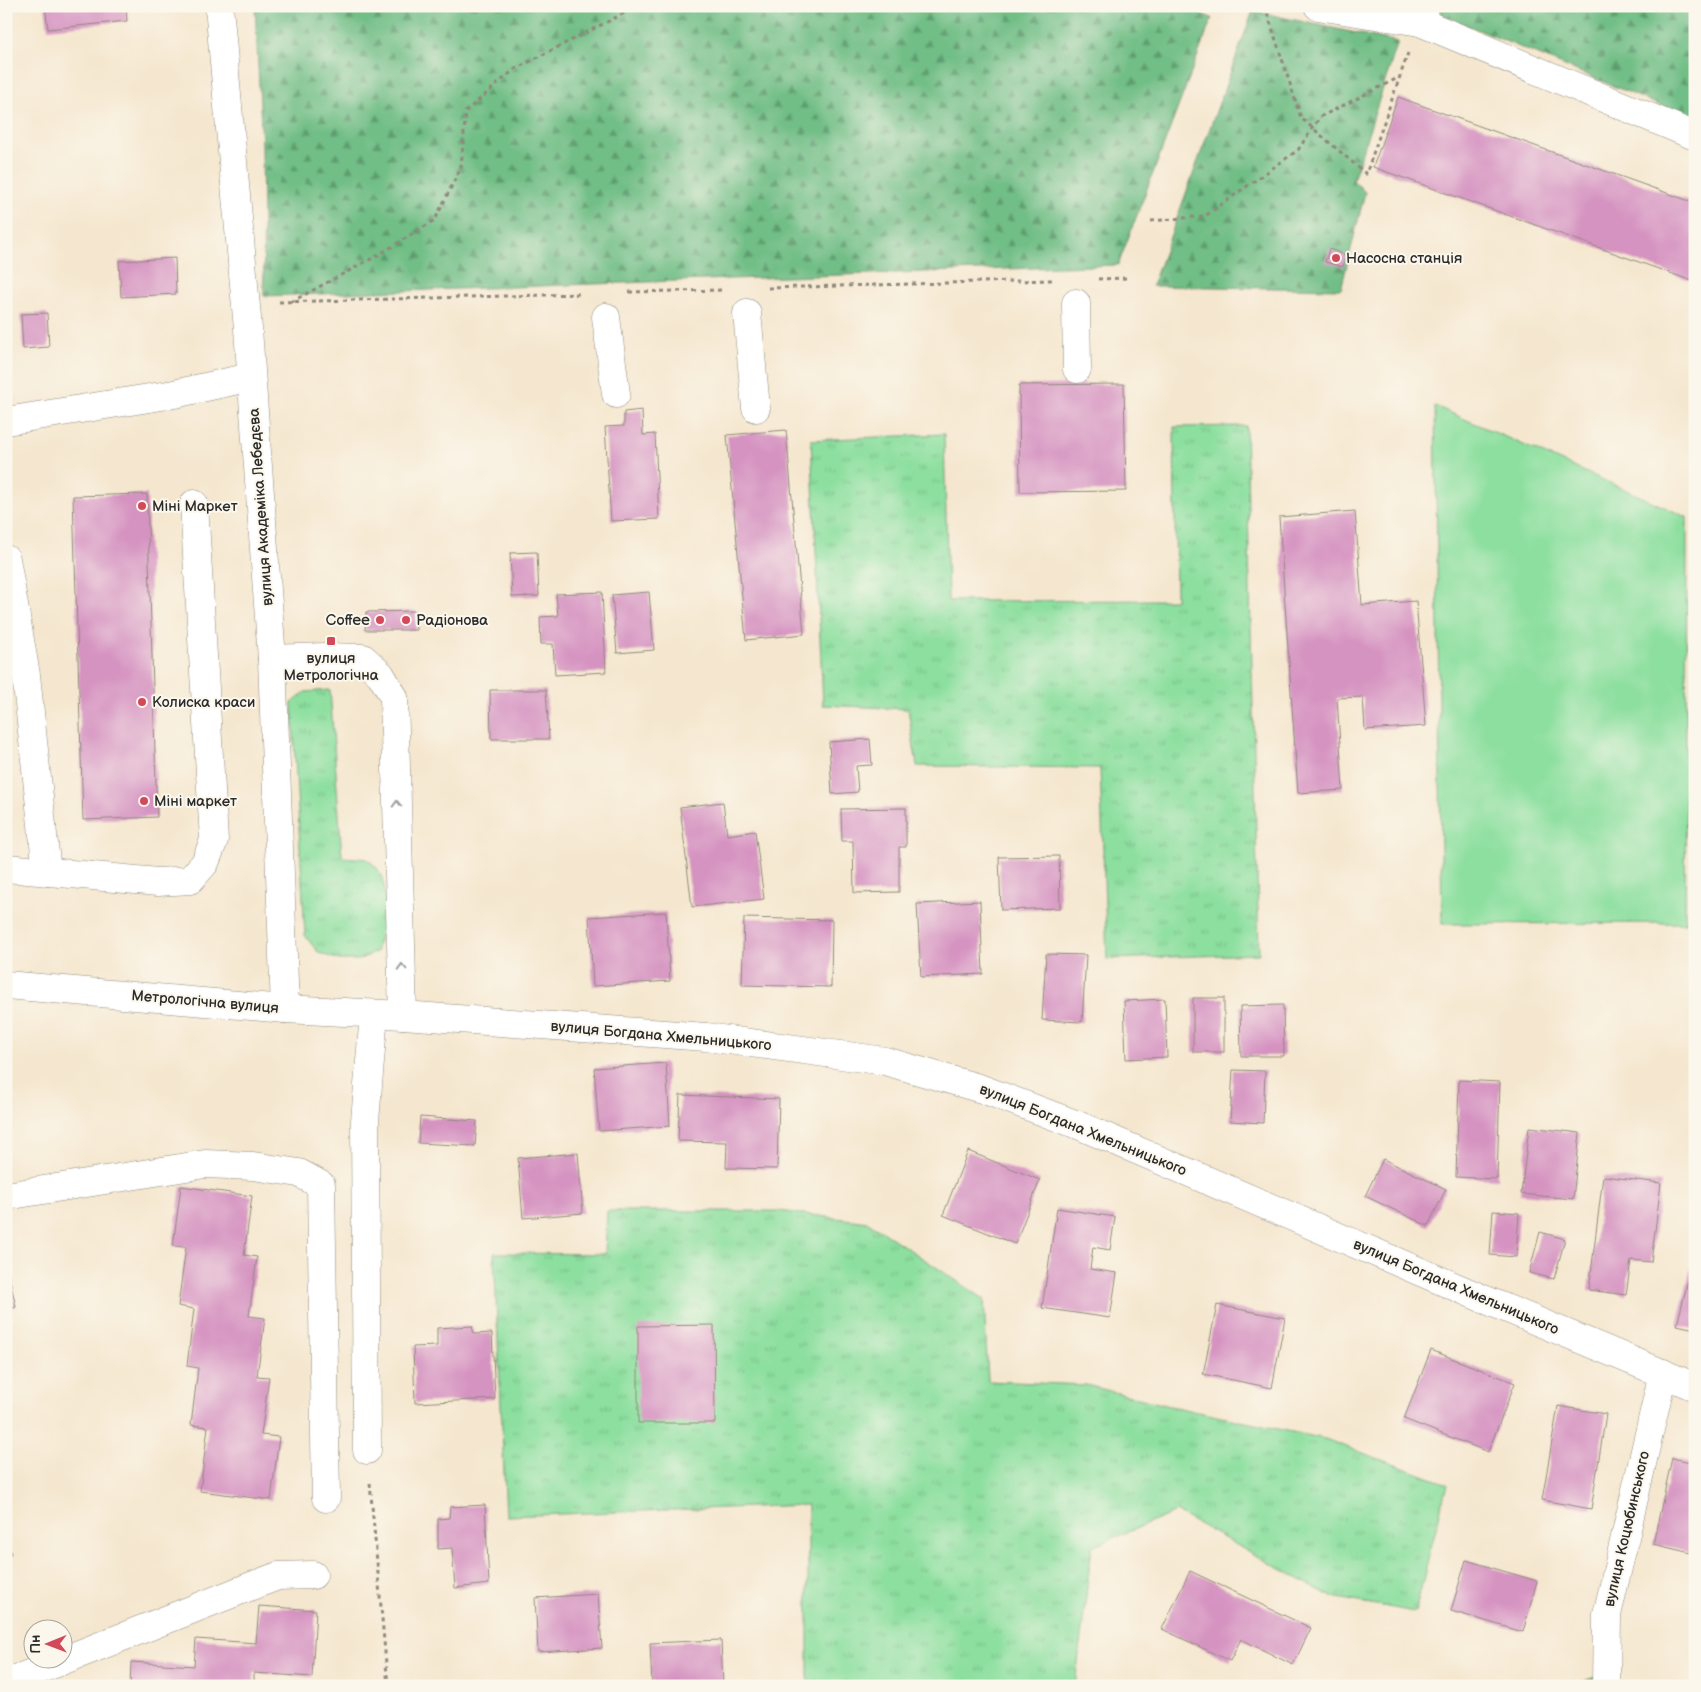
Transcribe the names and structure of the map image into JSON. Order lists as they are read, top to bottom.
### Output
{
  "streets": {
    "street": [
      "вулиця Академіка Лебедєва",
      "Метрологічна вулиця",
      "вулиця Богдана Хмельницького",
      "вулиця Коцюбинського"
    ]
  },
  "crossings": [
    ["вулиця Академіка Лебедєва", "Метрологічна вулиця"],
    ["Метрологічна вулиця", "вулиця Богдана Хмельницького"],
    ["вулиця Богдана Хмельницького", "вулиця Коцюбинського"]
  ],
  "places": {
    "other": [
      "Насосна станція",
      "Міні Маркет",
      "Coffee",
      "Радіонова",
      "Колиска краси",
      "Міні маркет"
    ],
    "transit": ["вулиця Метрологічна"]
  },
  "north": "left"
}
